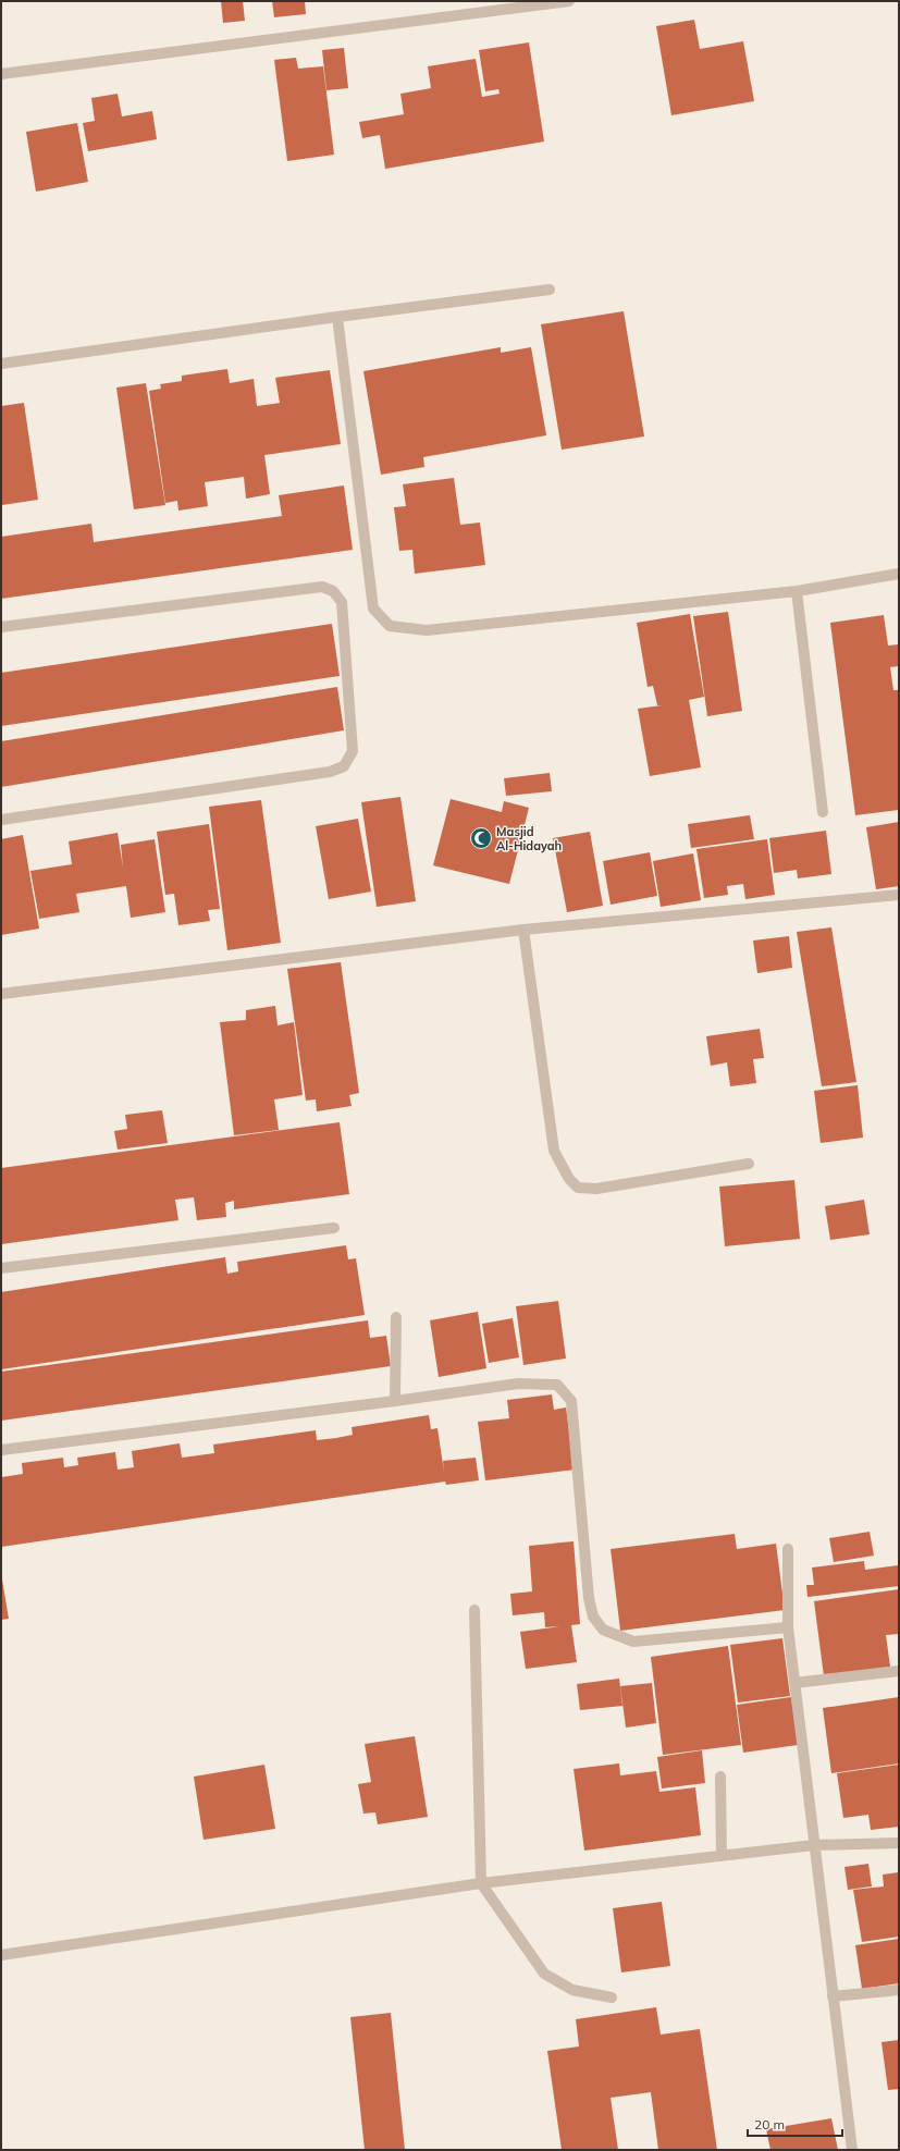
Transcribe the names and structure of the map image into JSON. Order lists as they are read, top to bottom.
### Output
{
  "places": {
    "mosque": ["Masjid Al-Hidayah"]
  },
  "scale_bar": "20 m"
}
